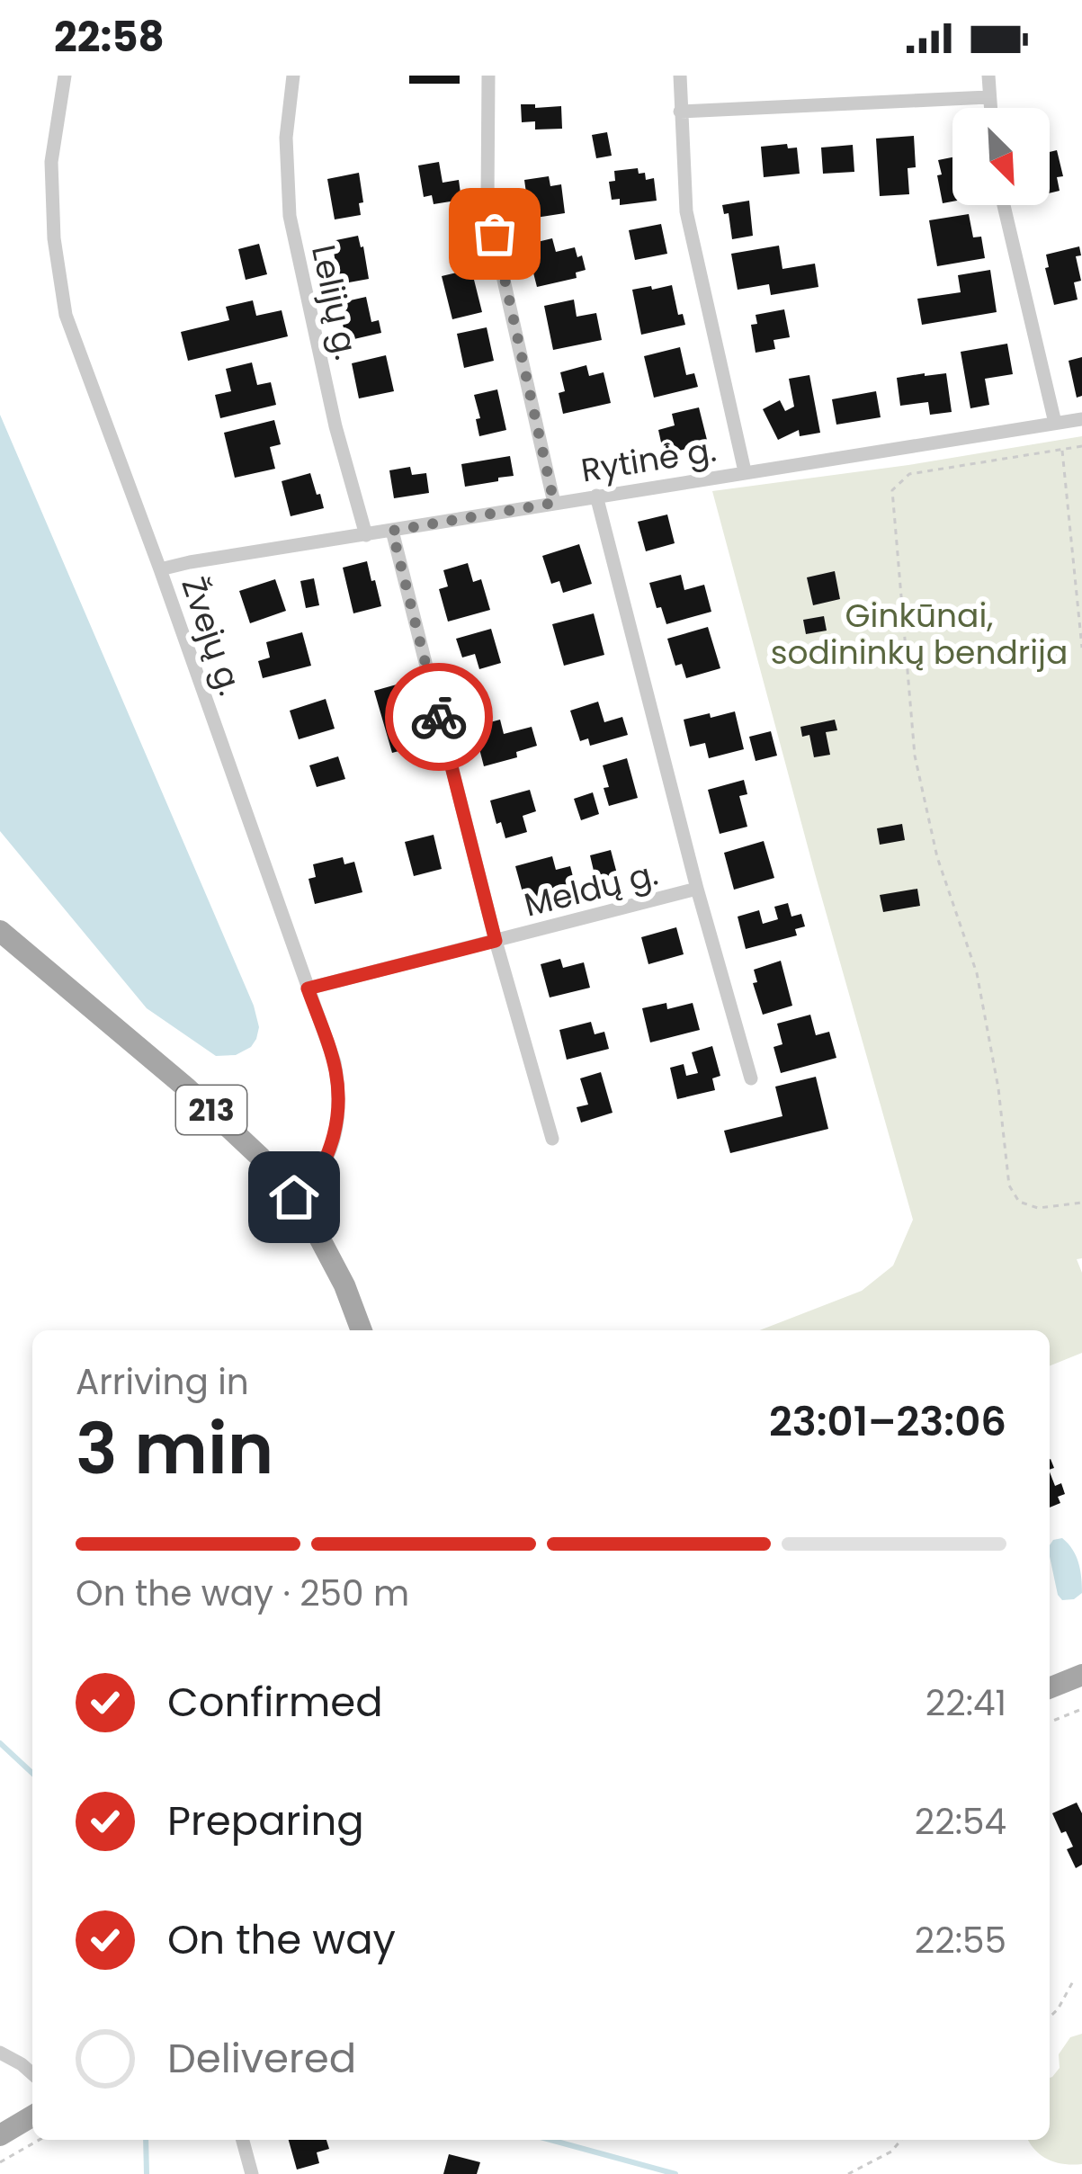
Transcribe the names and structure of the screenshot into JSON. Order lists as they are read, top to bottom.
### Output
{
  "streets": {
    "main road": ["213"],
    "street": [
      "Lelijų g.",
      "Rytinė g.",
      "Žvejų g.",
      "Meldų g."
    ]
  },
  "crossings": [
    ["Lelijų g.", "Rytinė g."],
    ["Rytinė g.", "Žvejų g."],
    ["Žvejų g.", "Meldų g."],
    ["Žvejų g.", "213"]
  ],
  "parks": ["Ginkūnai, sodininkų bendrija"],
  "north": "bottom right",
  "page": {
    "status": "22:58",
    "heading": ["3 min", "Arriving in", "23:01–23:06"],
    "bar": "On the way · 250 m",
    "list": [
      ["Confirmed", "22:41"],
      ["Preparing", "22:54"],
      ["On the way", "22:55"],
      "Delivered"
    ]
  }
}
